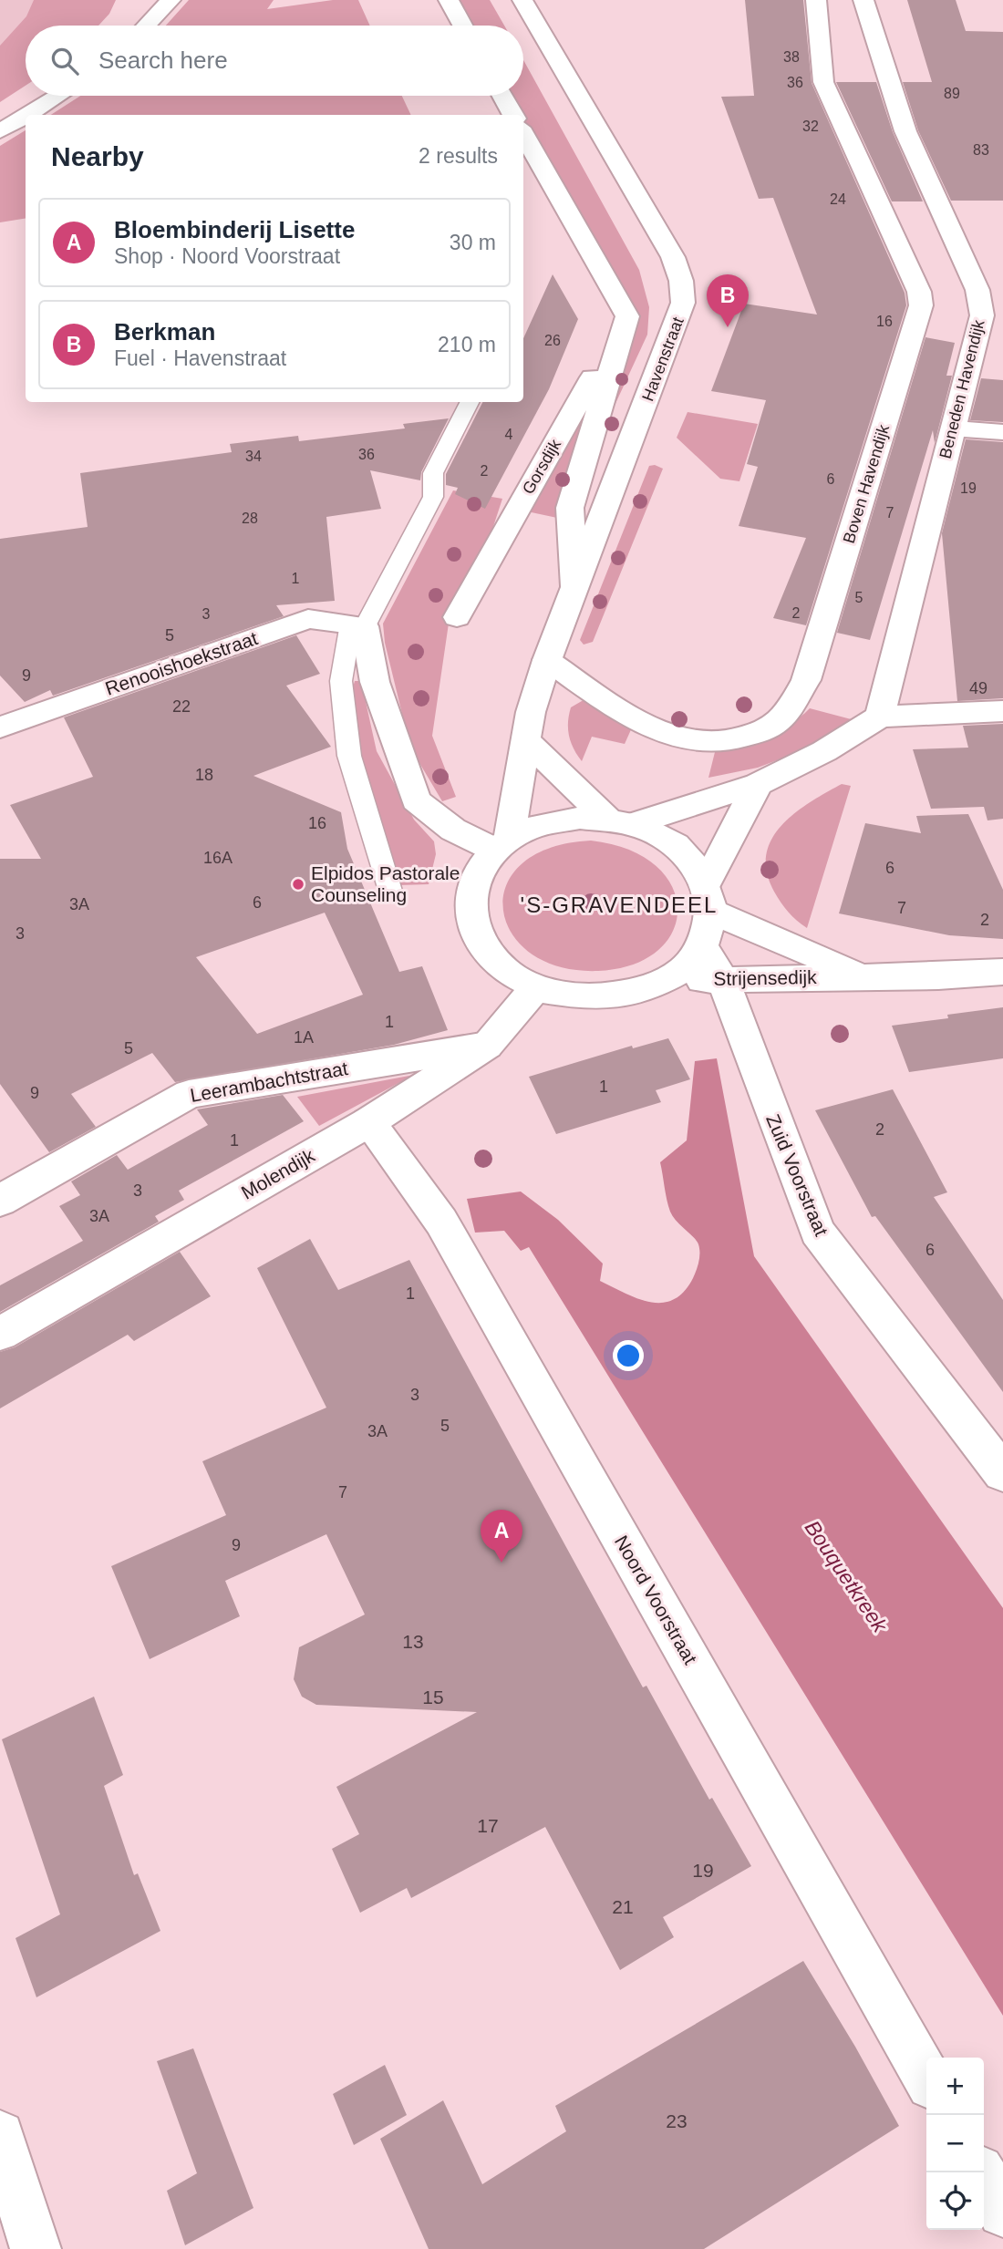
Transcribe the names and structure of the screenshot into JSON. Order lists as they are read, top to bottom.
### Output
{
  "streets": {
    "street": [
      "Havenstraat",
      "Beneden Havendijk",
      "Gorsdijk",
      "Boven Havendijk",
      "Renooishoekstraat",
      "Strijensedijk",
      "Leerambachtstraat",
      "Molendijk",
      "Zuid Voorstraat",
      "Noord Voorstraat"
    ]
  },
  "crossings": [
    ["Havenstraat", "Gorsdijk"],
    ["Havenstraat", "Boven Havendijk"],
    ["Havenstraat", "Strijensedijk"],
    ["Havenstraat", "Molendijk"],
    ["Havenstraat", "Zuid Voorstraat"],
    ["Strijensedijk", "Molendijk"],
    ["Strijensedijk", "Zuid Voorstraat"],
    ["Leerambachtstraat", "Molendijk"],
    ["Molendijk", "Zuid Voorstraat"],
    ["Molendijk", "Noord Voorstraat"]
  ],
  "districts": ["'S-GRAVENDEEL"],
  "water": ["Bouquetkreek"],
  "places": ["Elpidos Pastorale Counseling"],
  "house_numbers": [
    "38",
    "36",
    "89",
    "32",
    "83",
    "24",
    "16",
    "26",
    "4",
    "36",
    "34",
    "2",
    "6",
    "19",
    "7",
    "28",
    "1",
    "5",
    "2",
    "3",
    "5",
    "9",
    "49",
    "22",
    "18",
    "16",
    "16A",
    "6",
    "6",
    "3A",
    "7",
    "2",
    "3",
    "1",
    "1A",
    "5",
    "1",
    "9",
    "2",
    "1",
    "3",
    "3A",
    "6",
    "1",
    "3",
    "5",
    "3A",
    "7",
    "9",
    "13",
    "15",
    "17",
    "19",
    "21",
    "23"
  ],
  "page": {
    "search": "Search here",
    "heading": ["Nearby", "2 results"],
    "list": [
      {
        "mark": "A",
        "name": "Bloembinderij Lisette",
        "note": "Shop · Noord Voorstraat",
        "value": "30 m"
      },
      {
        "mark": "B",
        "name": "Berkman",
        "note": "Fuel · Havenstraat",
        "value": "210 m"
      }
    ],
    "pins": ["B", "A"],
    "map_buttons": ["+", "−"]
  }
}
